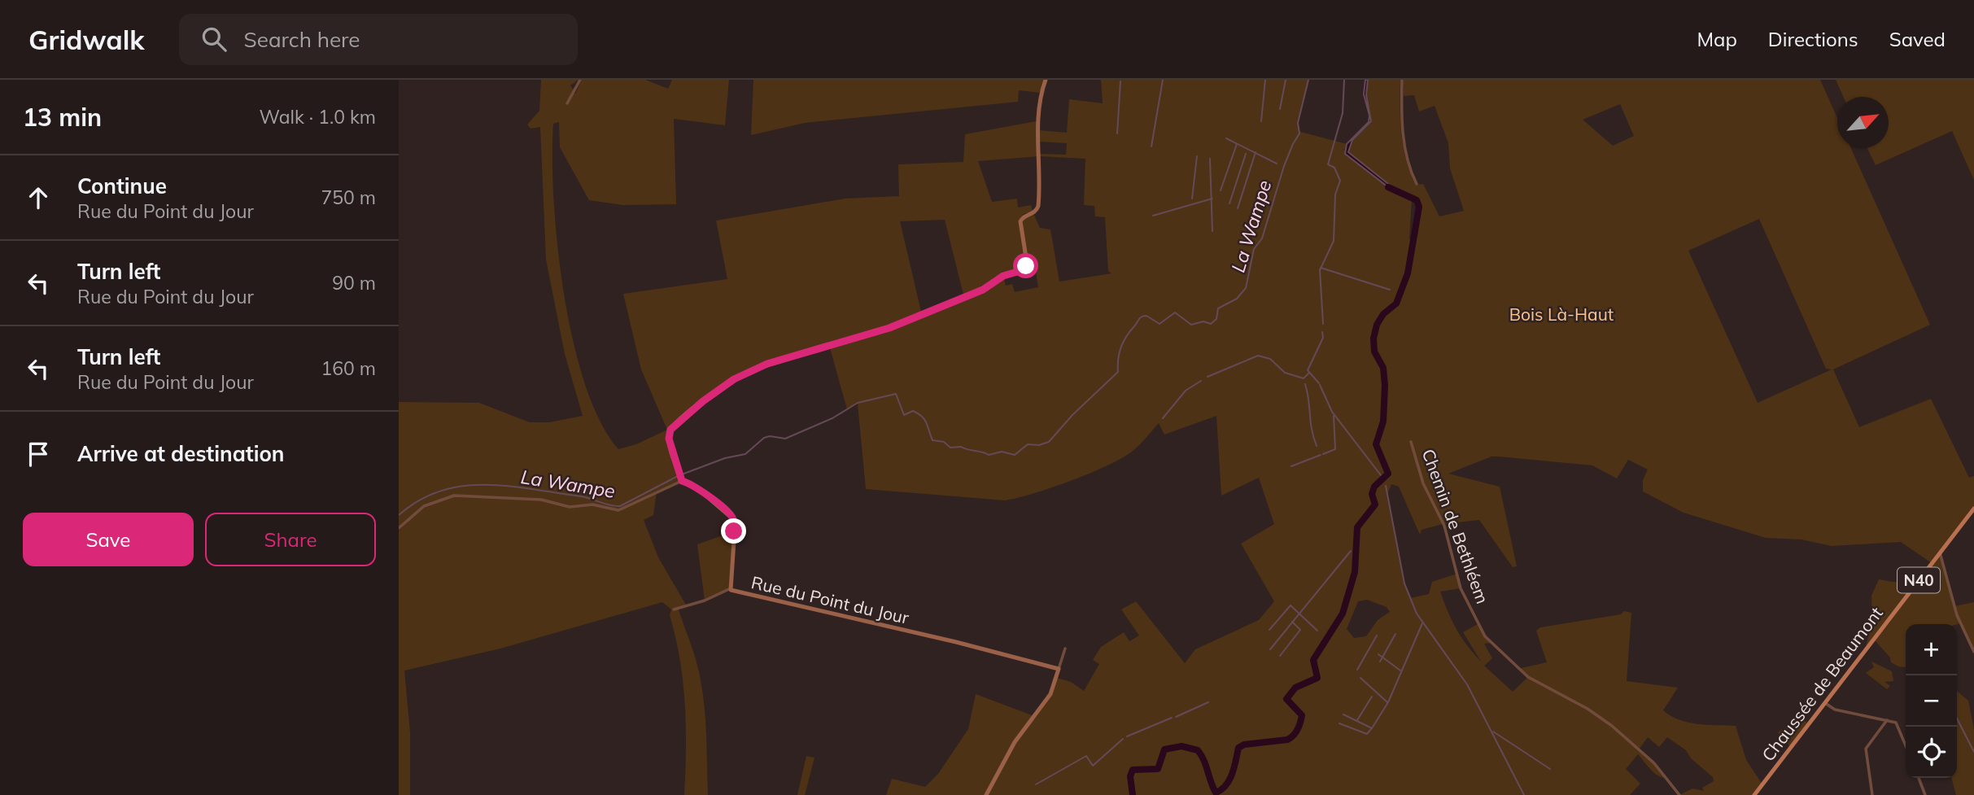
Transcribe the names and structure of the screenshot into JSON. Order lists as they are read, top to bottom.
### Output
{
  "streets": {
    "main road": ["N40", "Chaussée de Beaumont"],
    "street": ["Chemin de Bethléem", "Rue du Point du Jour"]
  },
  "water": ["La Wampe"],
  "parks": ["Bois Là-Haut"],
  "north": "top right",
  "page": {
    "header": "Gridwalk",
    "search": "Search here",
    "nav": ["Map", "Directions", "Saved"],
    "heading": ["13 min", "Walk · 1.0 km"],
    "list": [
      ["Continue", "Rue du Point du Jour", "750 m"],
      ["Turn left", "Rue du Point du Jour", "90 m"],
      ["Turn left", "Rue du Point du Jour", "160 m"],
      "Arrive at destination"
    ],
    "buttons": ["Save", "Share"],
    "map_buttons": ["+", "−"]
  }
}
